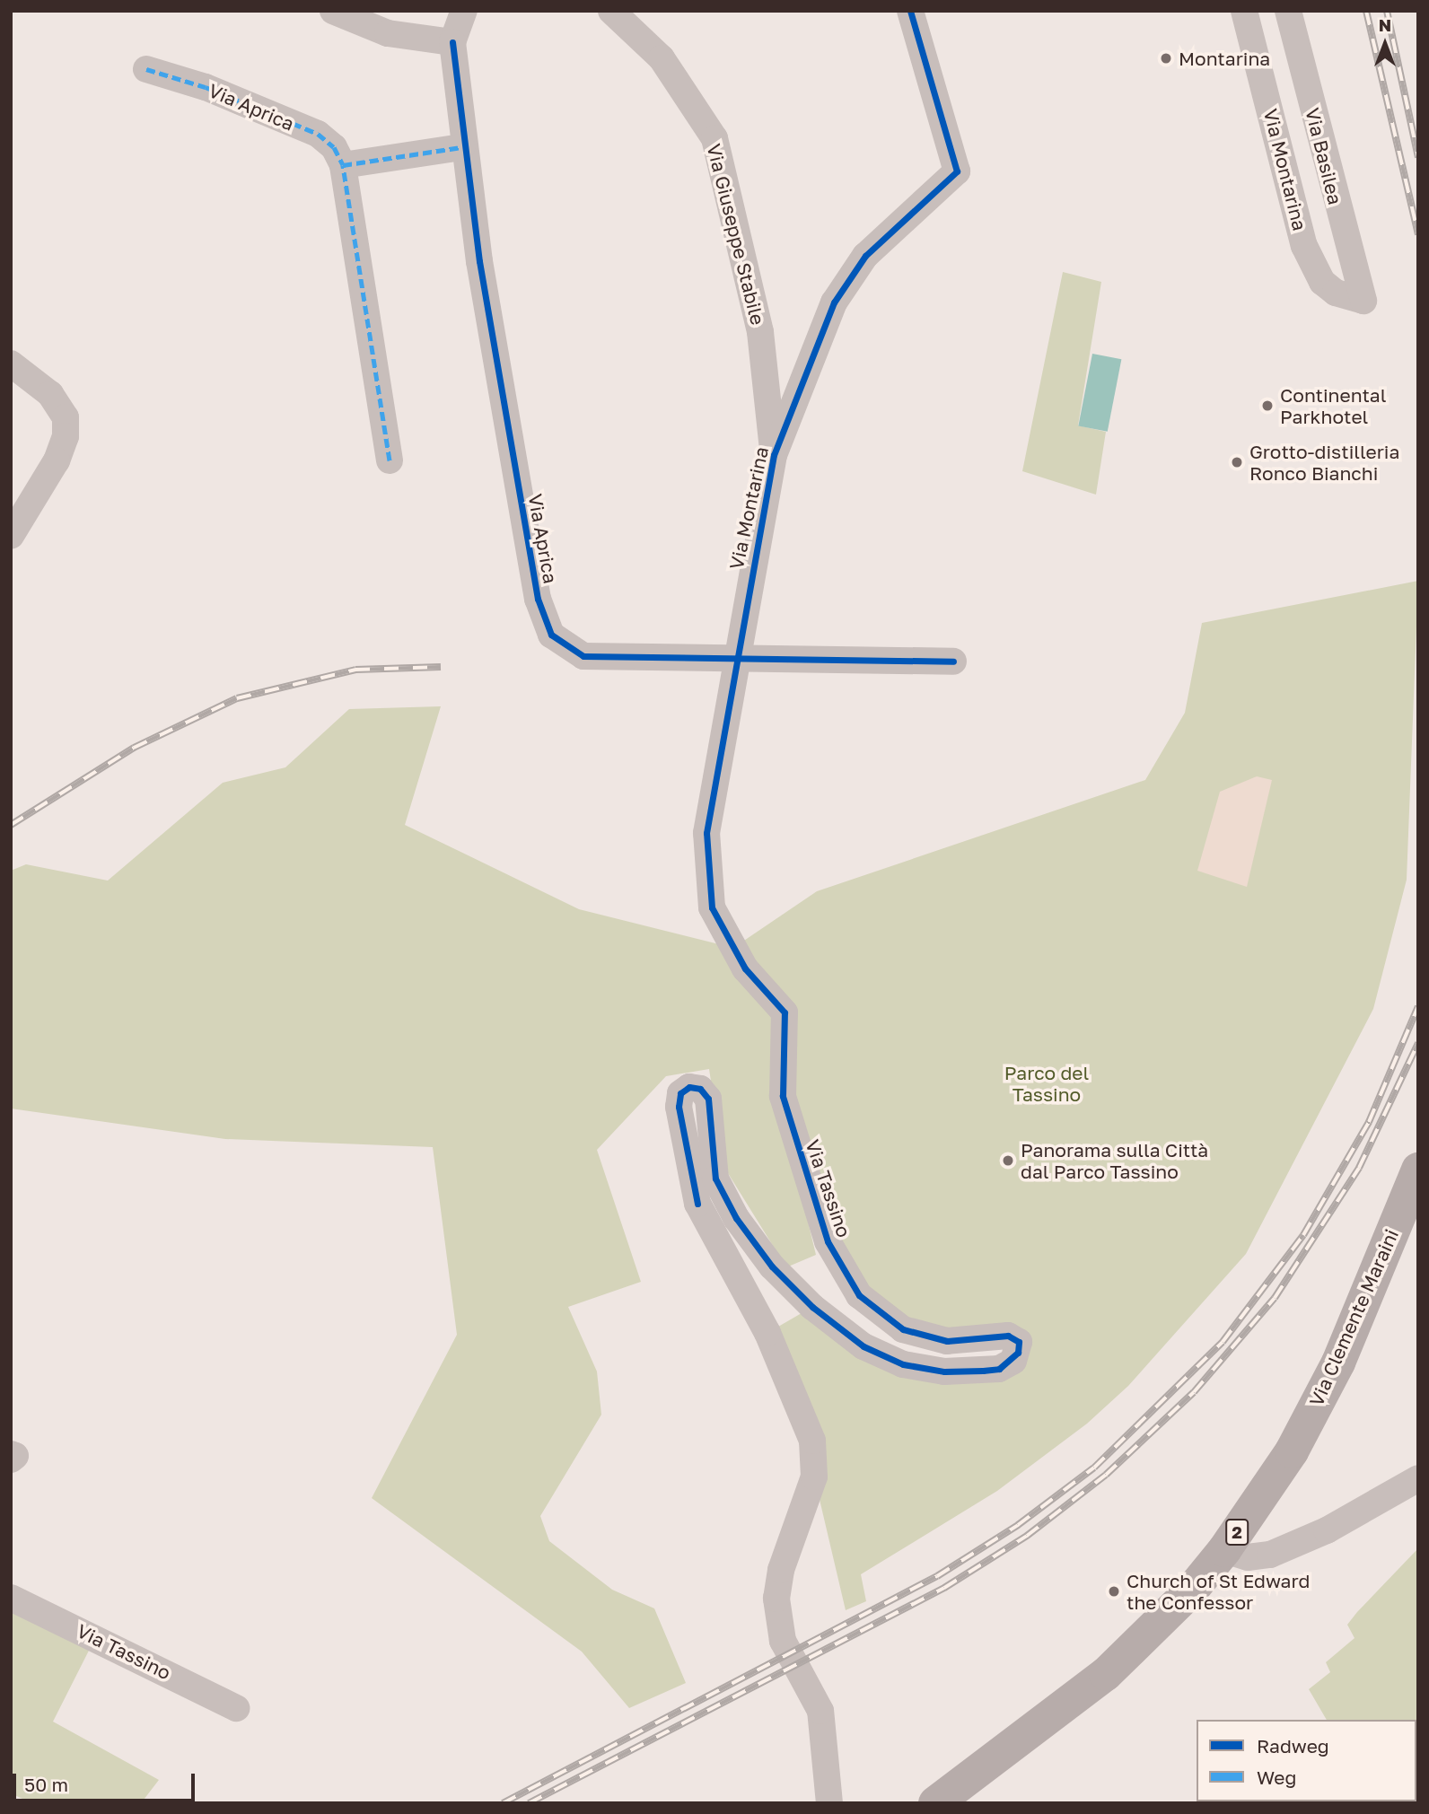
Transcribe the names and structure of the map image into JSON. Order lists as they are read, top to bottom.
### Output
{
  "streets": {
    "main road": ["Via Clemente Maraini", "2"],
    "street": [
      "Via Aprica",
      "Via Basilea",
      "Via Montarina",
      "Via Giuseppe Stabile",
      "Via Tassino"
    ]
  },
  "crossings": [
    ["Via Aprica", "Via Montarina"],
    ["Via Basilea", "Via Montarina"],
    ["Via Montarina", "Via Giuseppe Stabile"],
    ["Via Montarina", "Via Tassino"]
  ],
  "parks": ["Parco del Tassino"],
  "places": [
    "Montarina",
    "Continental Parkhotel",
    "Grotto-distilleria Ronco Bianchi",
    "Panorama sulla Città dal Parco Tassino",
    "Church of St Edward the Confessor"
  ],
  "legend": ["Radweg", "Weg"],
  "scale_bar": "50 m",
  "north": "top"
}
